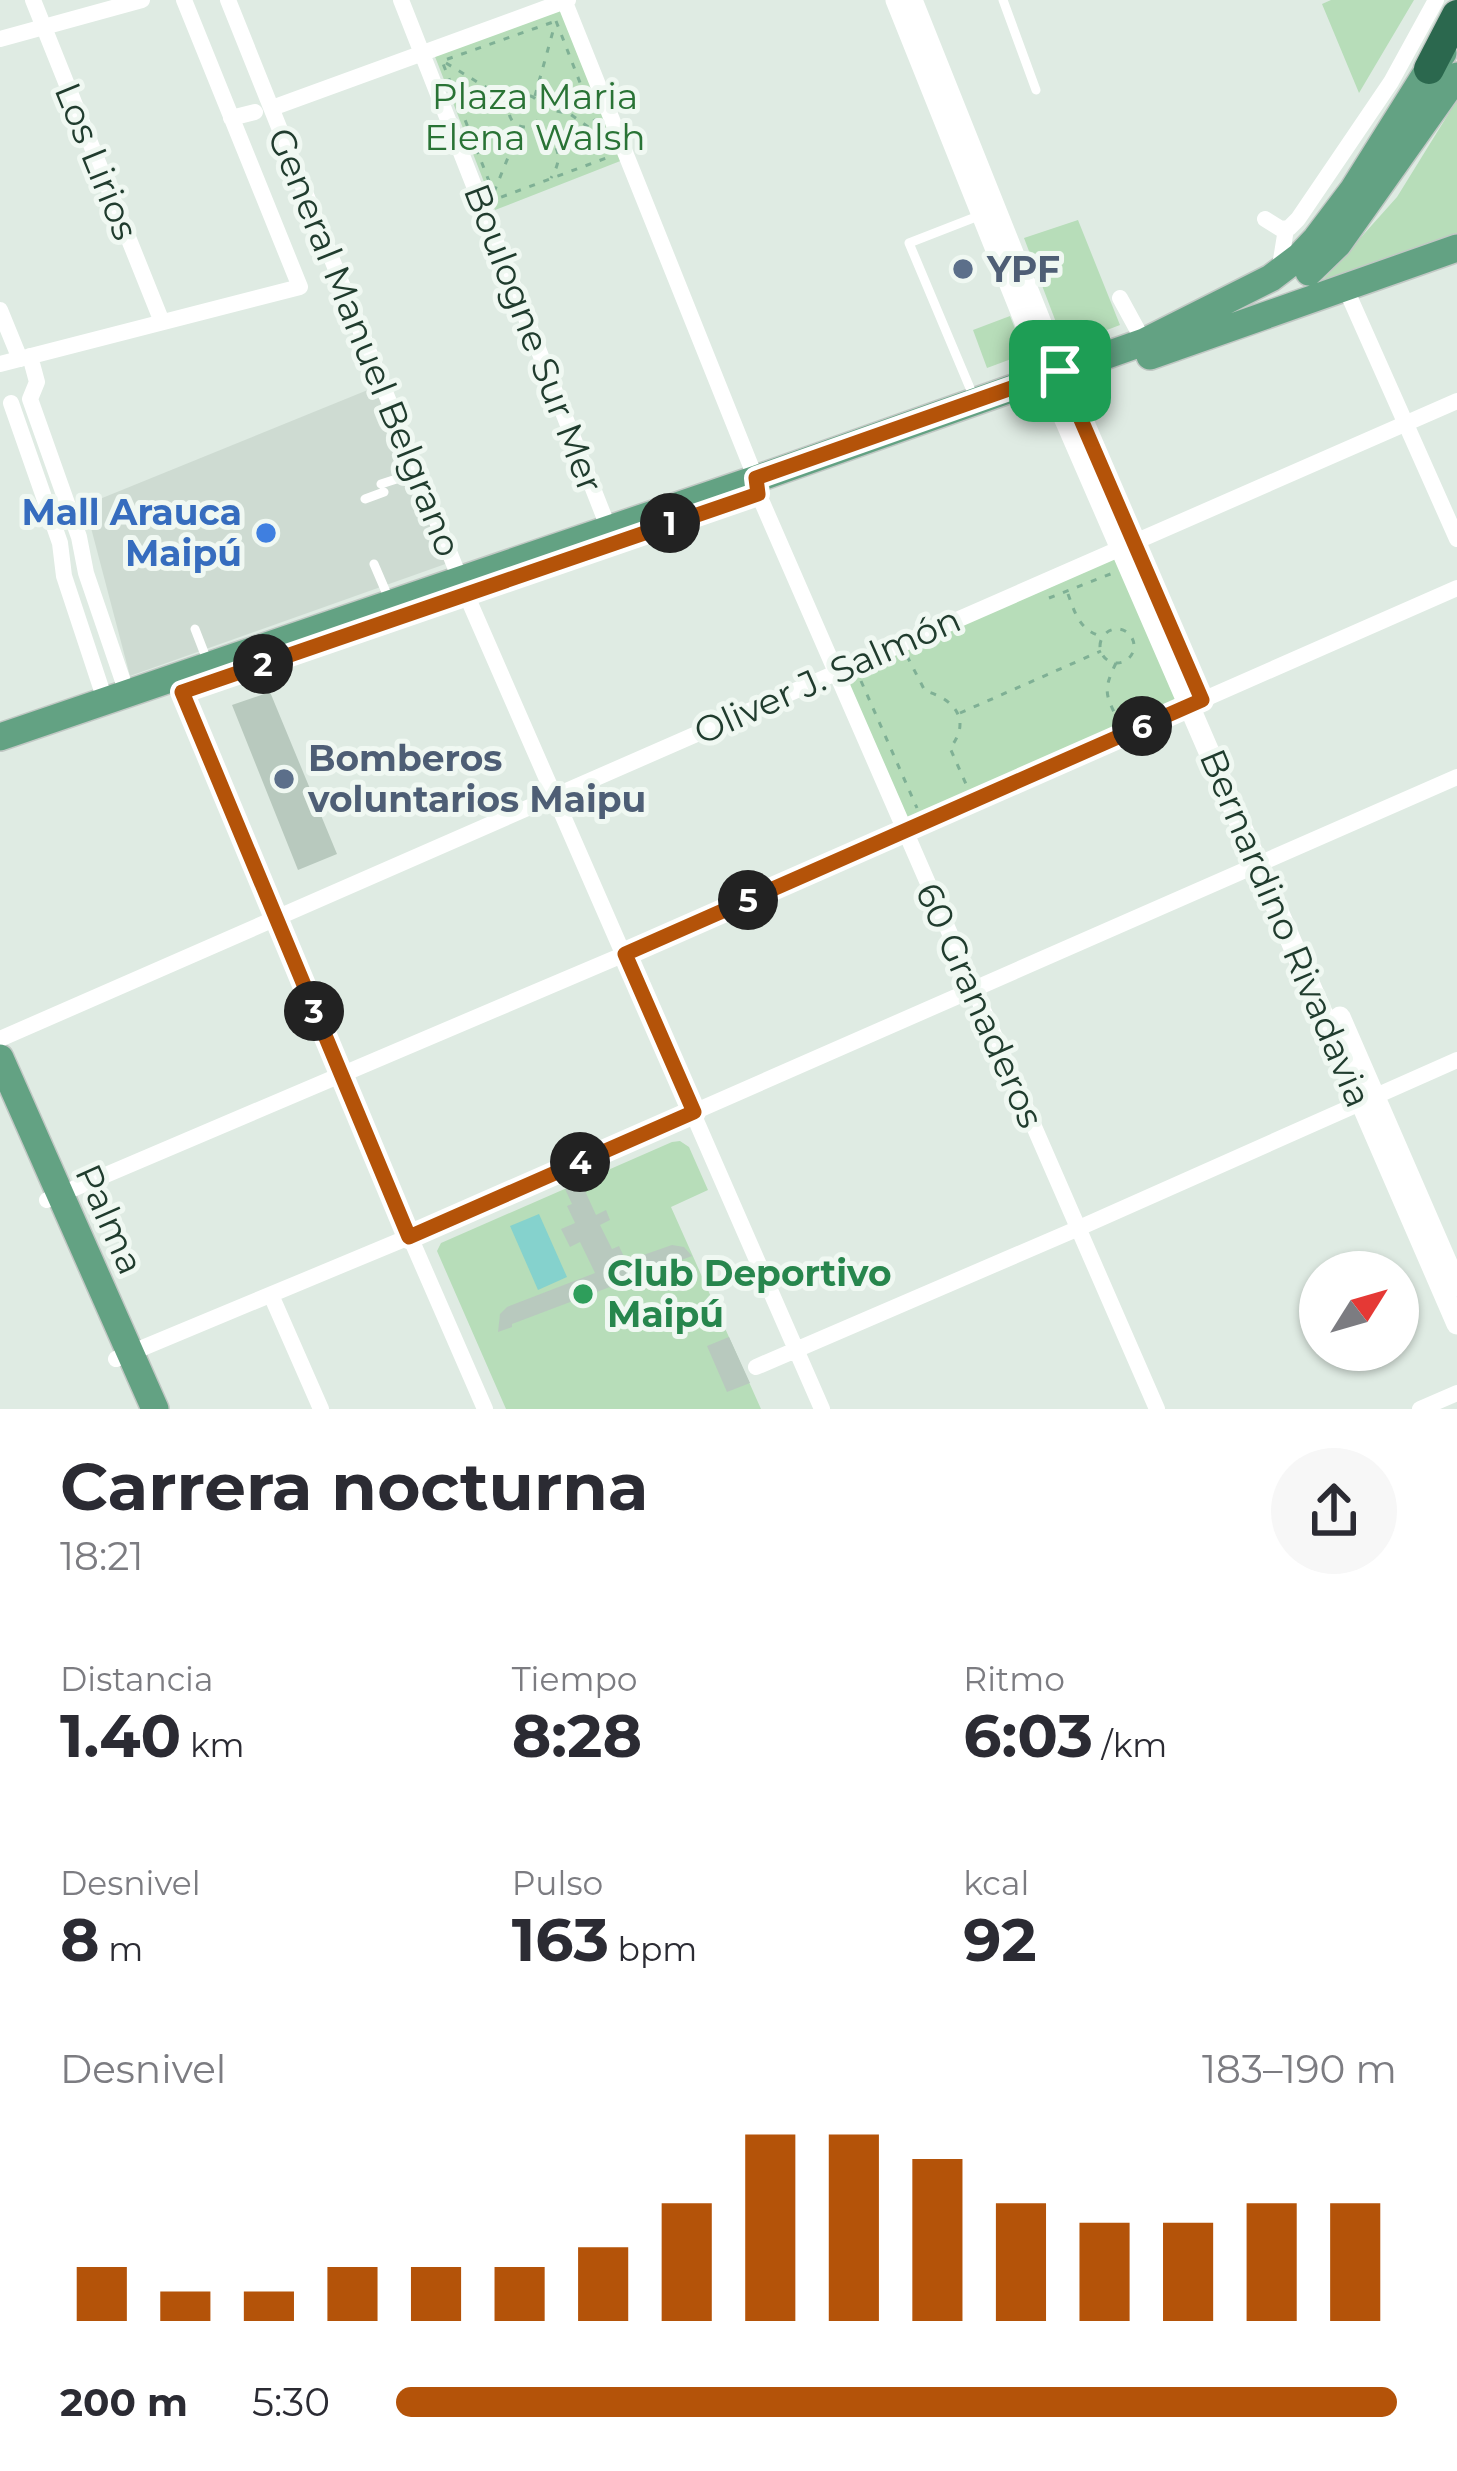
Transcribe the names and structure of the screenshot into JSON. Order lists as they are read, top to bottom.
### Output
{
  "streets": {
    "main road": ["Palma"],
    "street": [
      "Los Lirios",
      "Boulogne Sur Mer",
      "General Manuel Belgrano",
      "Oliver J. Salmón",
      "Bernardino Rivadavia",
      "60 Granaderos"
    ]
  },
  "crossings": [
    ["General Manuel Belgrano", "Oliver J. Salmón"],
    ["Oliver J. Salmón", "Bernardino Rivadavia"],
    ["Oliver J. Salmón", "60 Granaderos"]
  ],
  "parks": ["Plaza Maria Elena Walsh"],
  "places": [
    "YPF",
    "Mall Arauca Maipú",
    "Bomberos voluntarios Maipu",
    "Club Deportivo Maipú"
  ],
  "north": "top right",
  "page": {
    "pins": [
      "1",
      "2",
      "6",
      "5",
      "3",
      "4"
    ],
    "heading": ["Carrera nocturna", "18:21"],
    "stats": [
      ["Distancia", "1.40 km"],
      ["Tiempo", "8:28"],
      ["Ritmo", "6:03 /km"],
      ["Desnivel", "8 m"],
      ["Pulso", "163 bpm"],
      ["kcal", "92"]
    ],
    "chart": ["Desnivel", "183–190 m"],
    "list": [
      {
        "name": "200 m",
        "note": "5:30"
      }
    ]
  }
}
